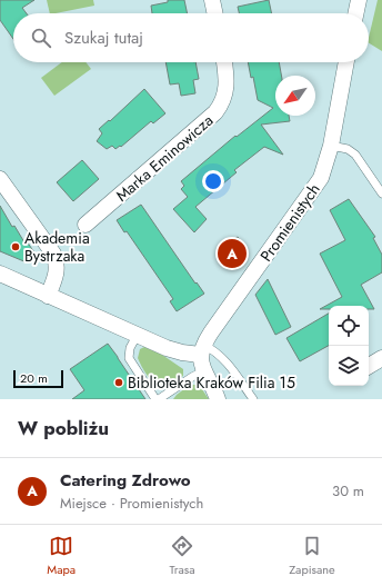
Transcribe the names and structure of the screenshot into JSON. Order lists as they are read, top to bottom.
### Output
{
  "streets": {
    "street": ["Marka Eminowicza", "Promienistych"]
  },
  "places": ["Akademia Bystrzaka", "Biblioteka Kraków Filia 15"],
  "scale_bar": "20 m",
  "north": "bottom left",
  "page": {
    "search": "Szukaj tutaj",
    "pins": "A",
    "scale": "20 m",
    "heading": "W pobliżu",
    "list": [
      {
        "mark": "A",
        "name": "Catering Zdrowo",
        "note": "Miejsce · Promienistych",
        "value": "30 m"
      }
    ],
    "nav": ["Mapa", "Trasa", "Zapisane"]
  }
}
